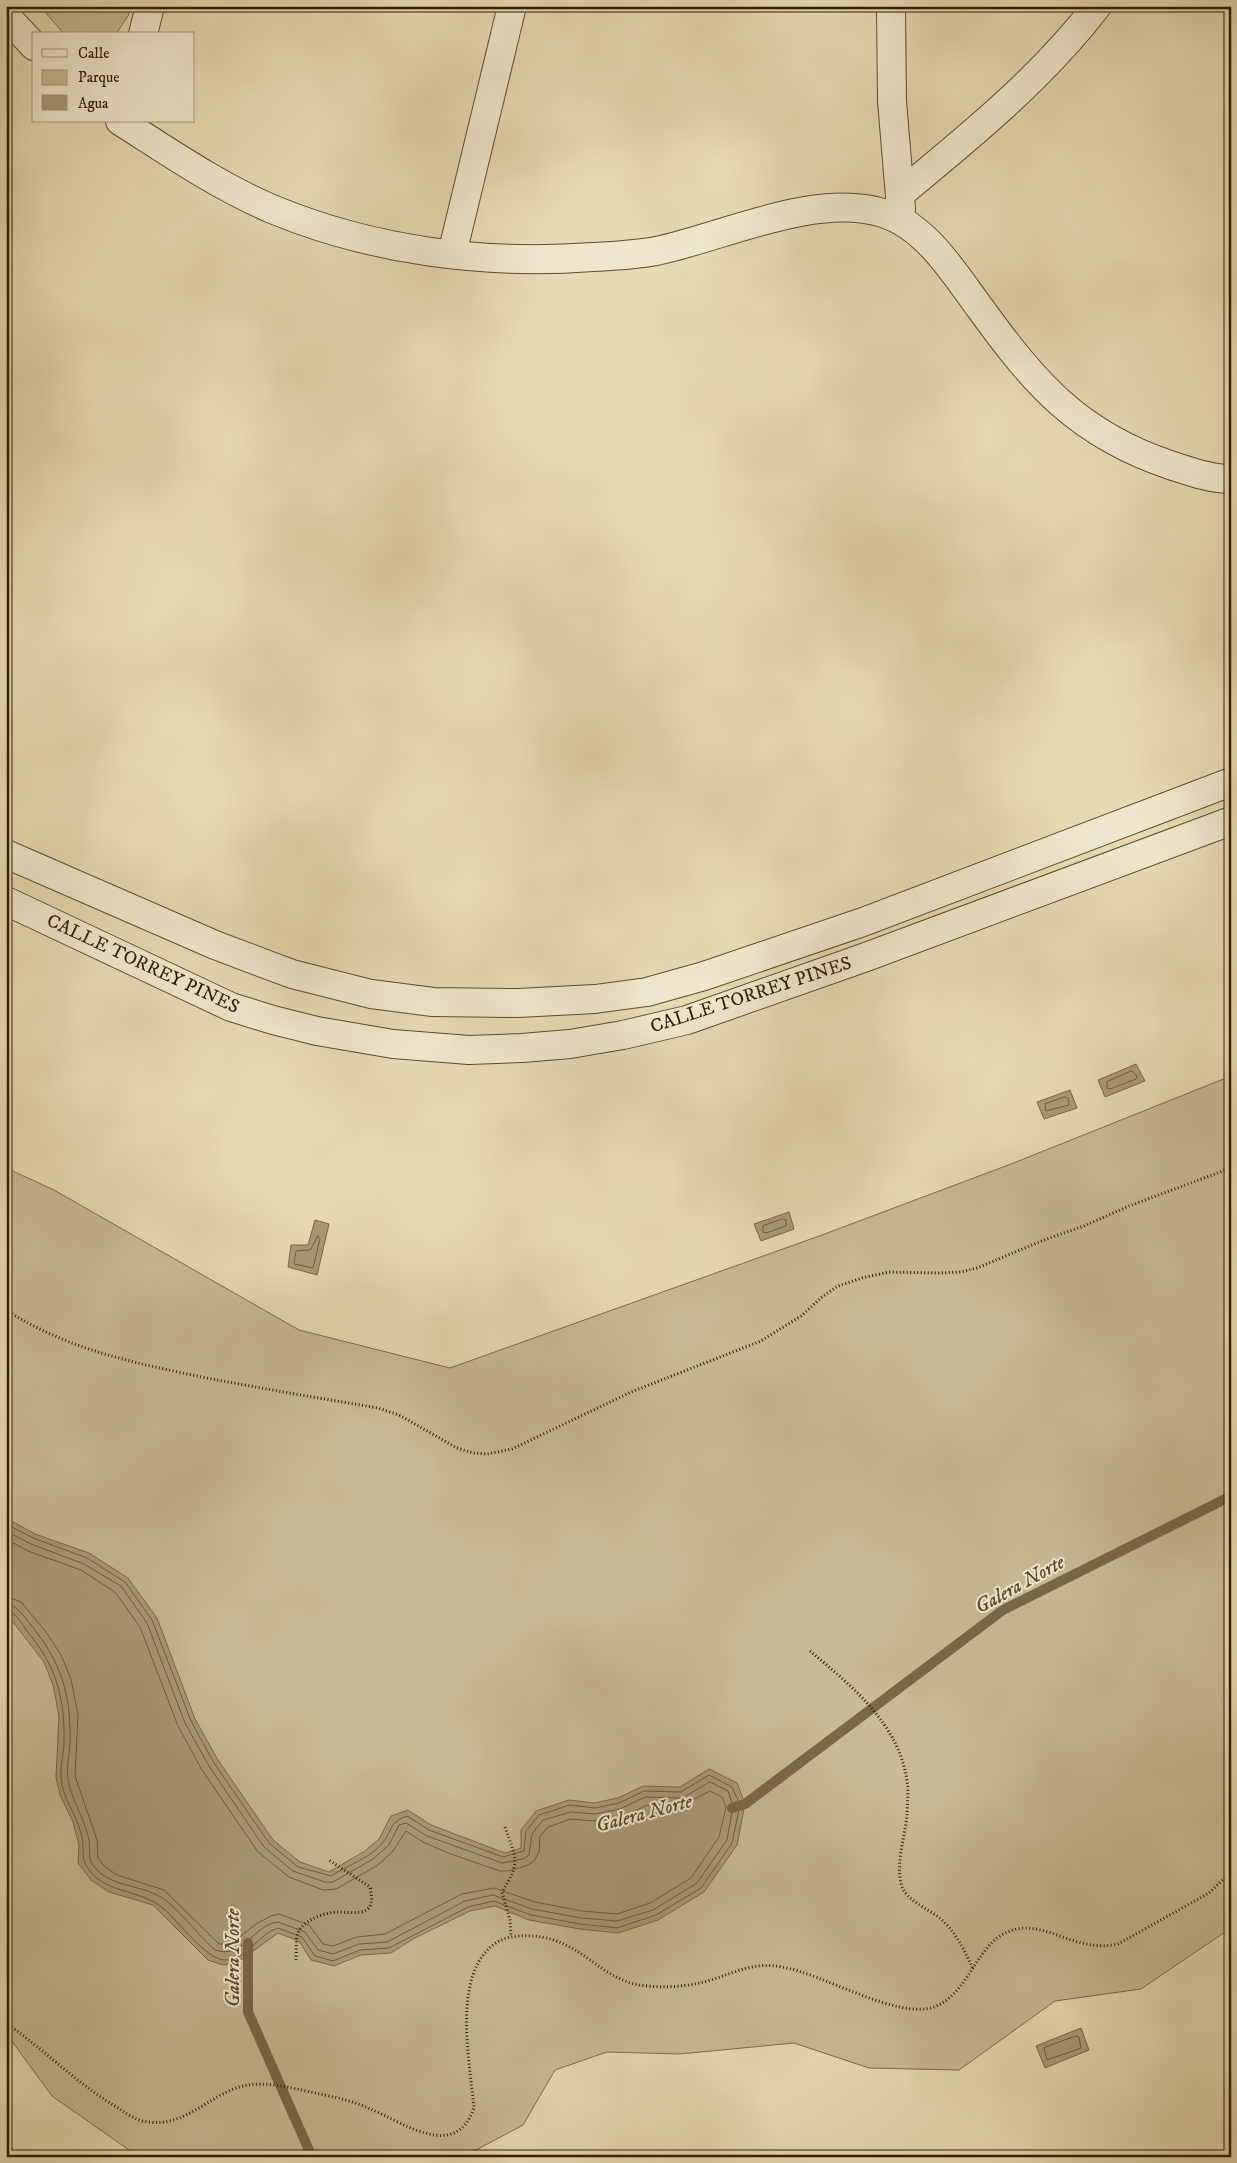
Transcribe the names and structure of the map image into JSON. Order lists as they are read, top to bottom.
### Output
{
  "streets": {
    "street": ["CALLE TORREY PINES"]
  },
  "water": ["Galera Norte"],
  "legend": ["Calle", "Parque", "Agua"]
}
